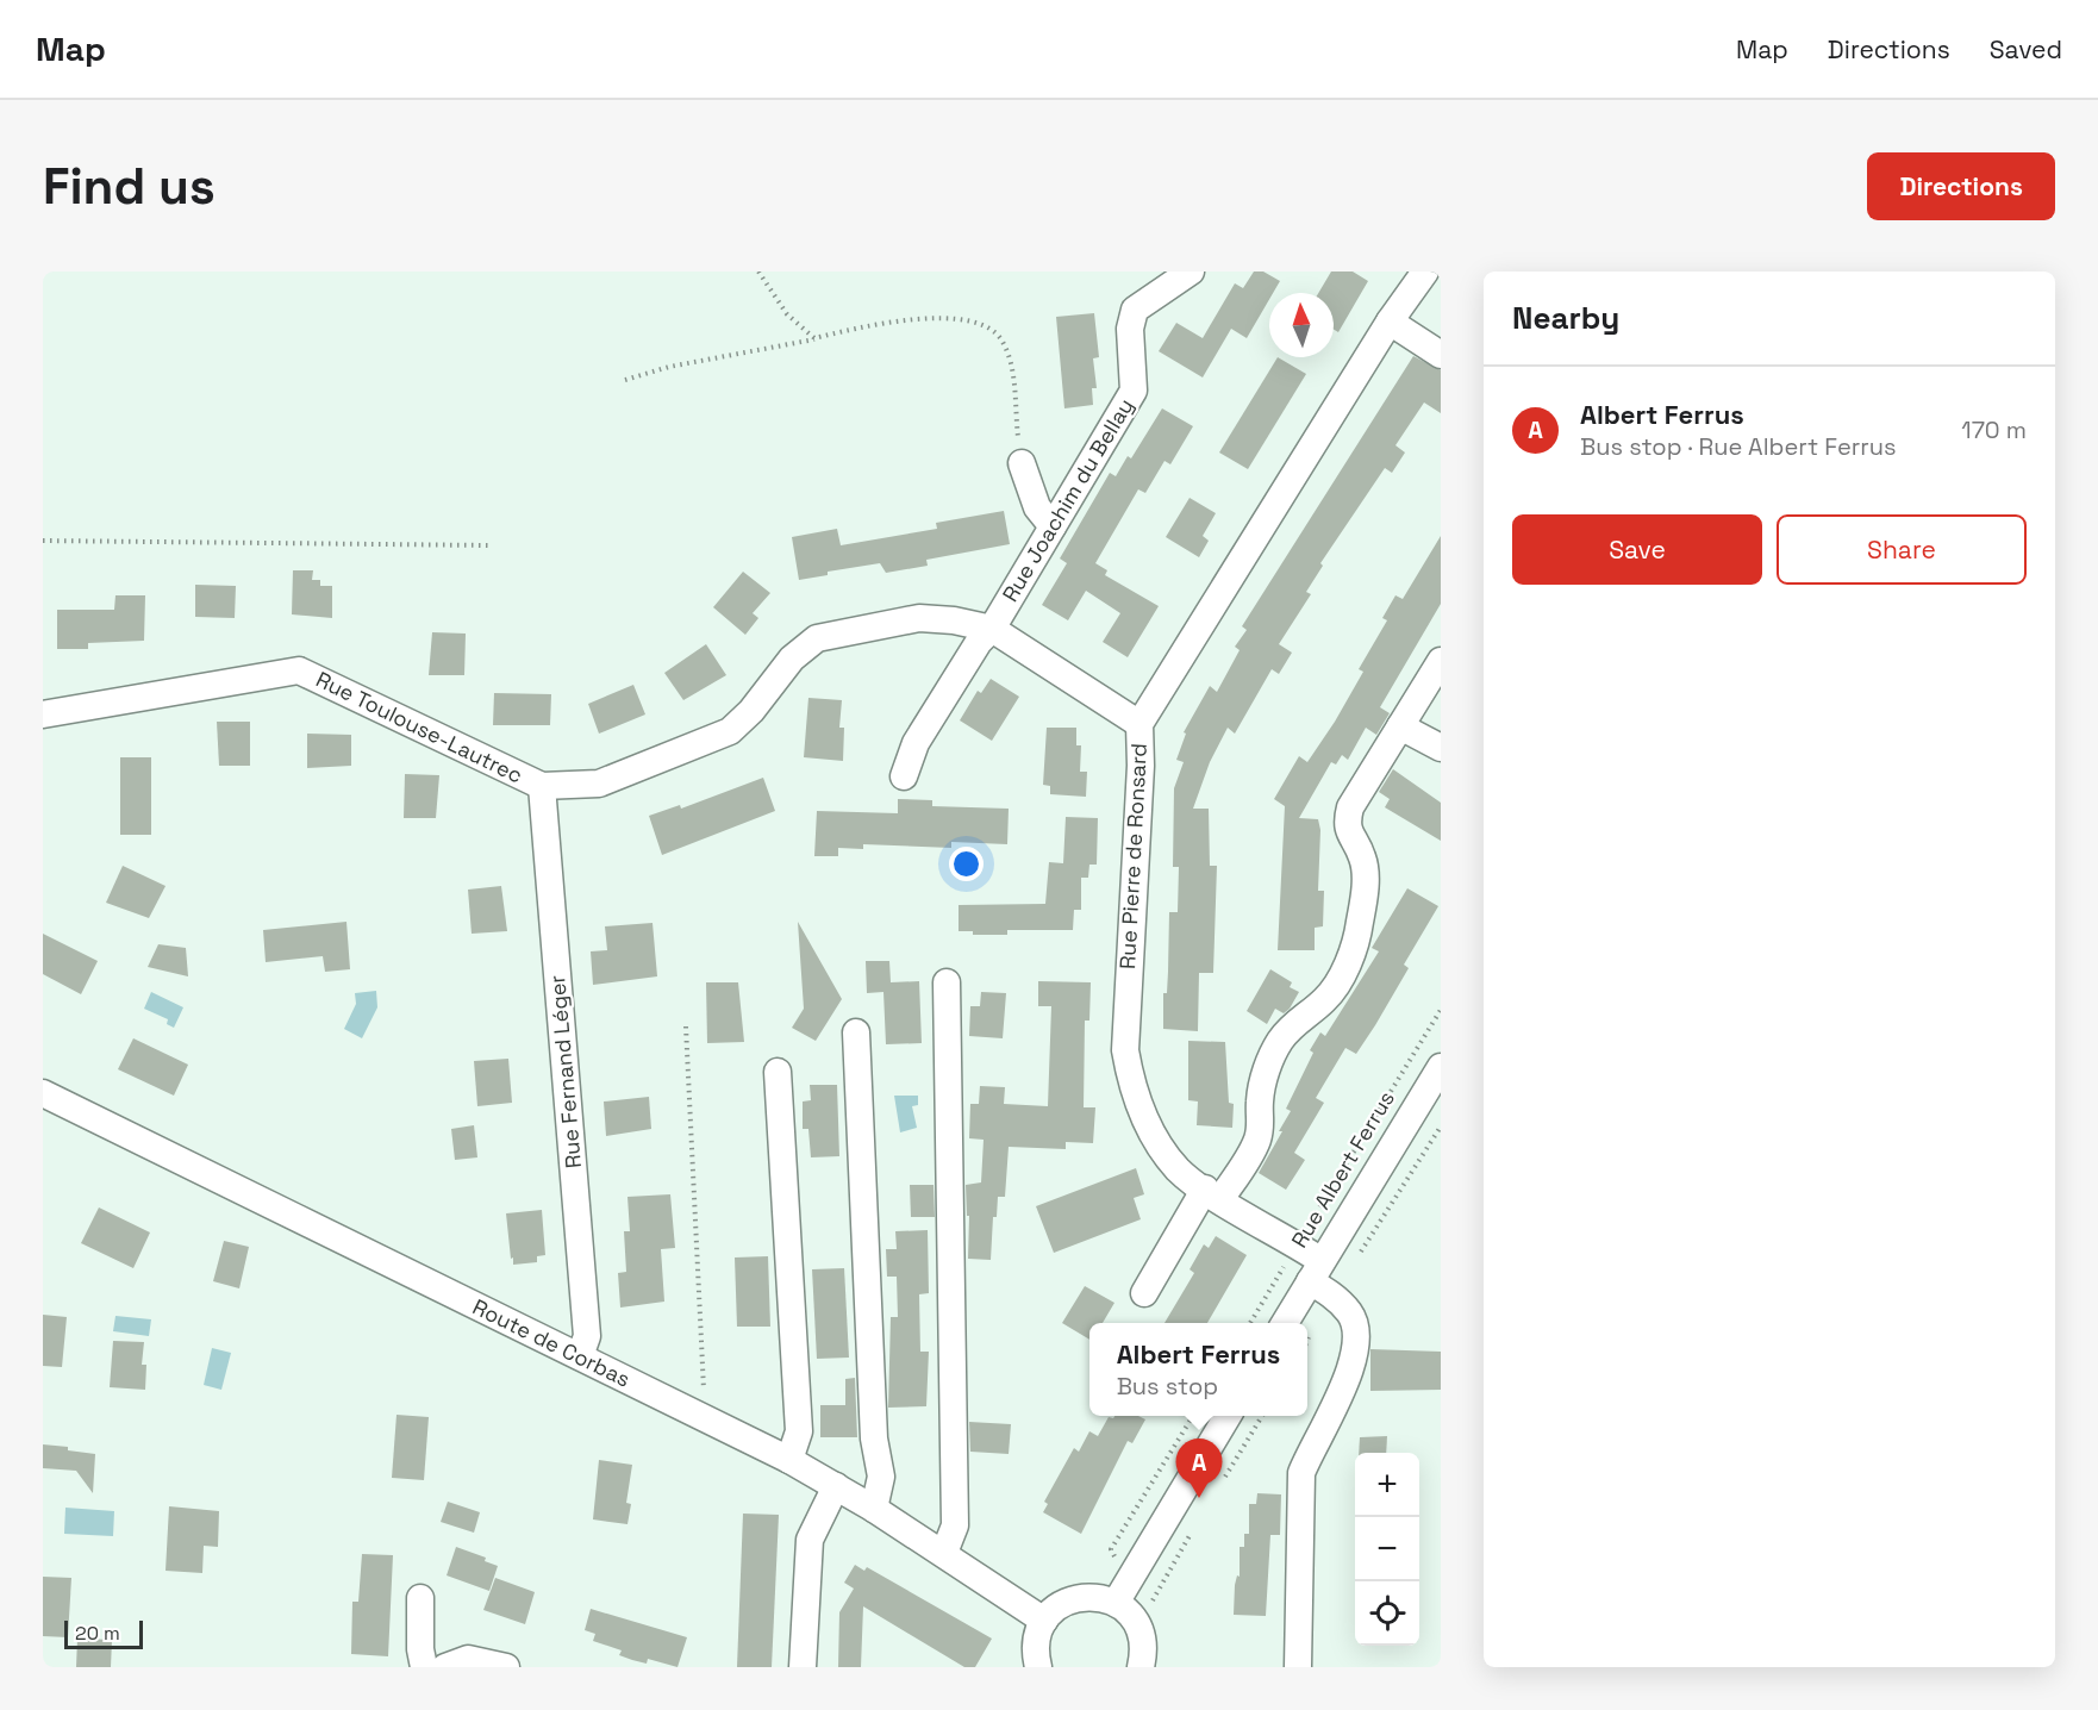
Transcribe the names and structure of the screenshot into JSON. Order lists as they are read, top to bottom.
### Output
{
  "streets": {
    "street": [
      "Rue Joachim du Bellay",
      "Rue Toulouse-Lautrec",
      "Rue Pierre de Ronsard",
      "Rue Fernand Léger",
      "Rue Albert Ferrus",
      "Route de Corbas"
    ]
  },
  "crossings": [
    ["Rue Toulouse-Lautrec", "Rue Fernand Léger"],
    ["Rue Pierre de Ronsard", "Rue Albert Ferrus"],
    ["Rue Fernand Léger", "Route de Corbas"]
  ],
  "scale_bar": "20 m",
  "north": "top",
  "page": {
    "header": "Map",
    "nav": ["Map", "Directions", "Saved"],
    "buttons": [
      "Directions",
      ["Save", "Share"]
    ],
    "title": "Find us",
    "heading": "Nearby",
    "list": [
      {
        "mark": "A",
        "name": "Albert Ferrus",
        "note": "Bus stop · Rue Albert Ferrus",
        "value": "170 m"
      }
    ],
    "popup": ["Albert Ferrus", "Bus stop"],
    "pins": "A",
    "map_buttons": ["+", "−"],
    "scale": "20 m"
  }
}
